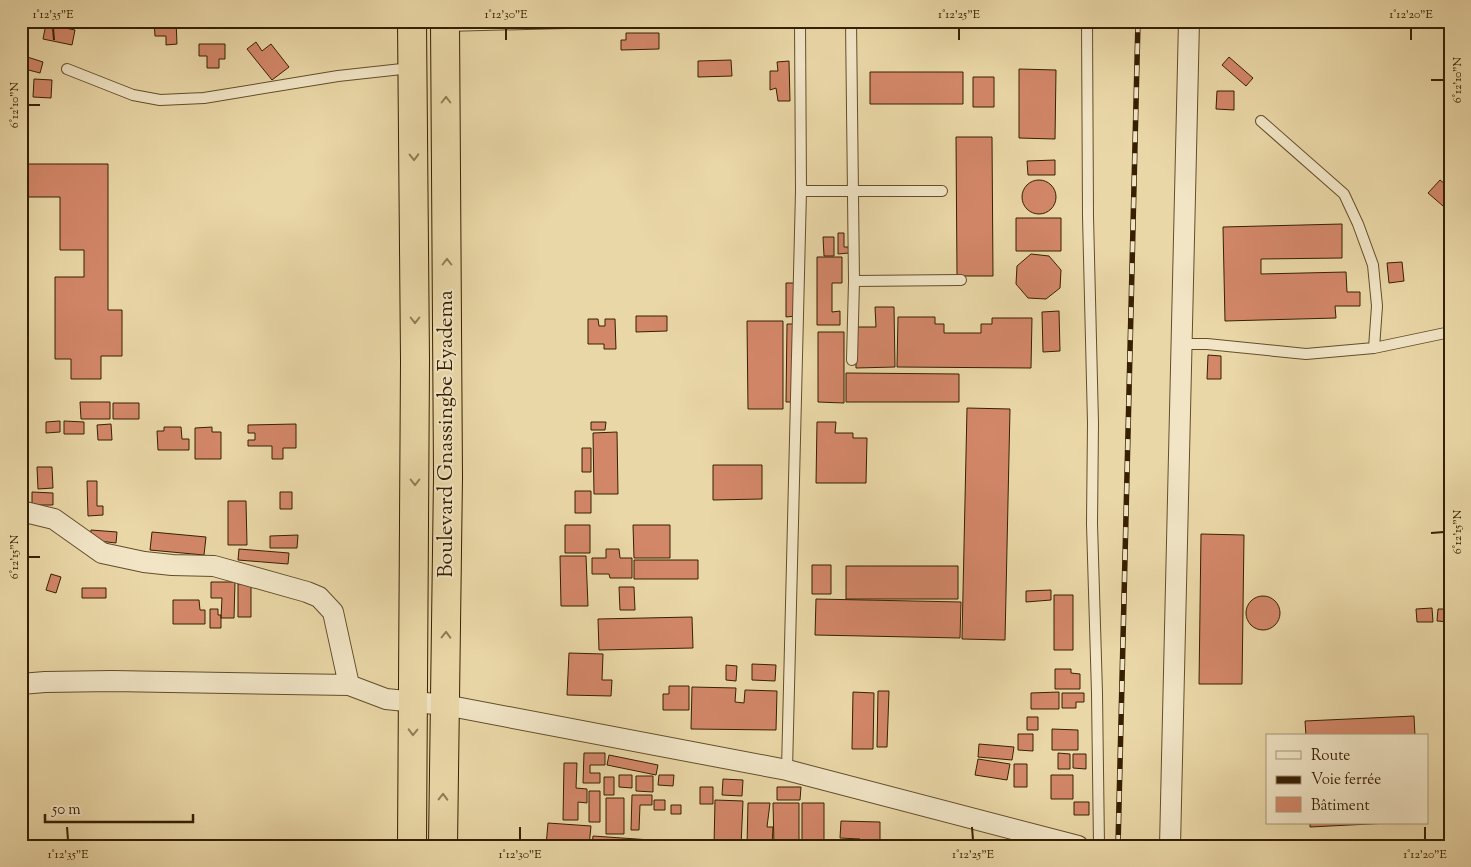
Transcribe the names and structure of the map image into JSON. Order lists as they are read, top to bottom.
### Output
{
  "streets": {
    "highway": ["Boulevard Gnassingbe Eyadema"]
  },
  "legend": ["Route", "Voie ferrée", "Bâtiment"],
  "scale_bar": "50 m",
  "coordinates": [
    "1°12'35\"E",
    "1°12'30\"E",
    "1°12'25\"E",
    "1°12'20\"E",
    "6°12'10\"N",
    "6°12'15\"N"
  ]
}
